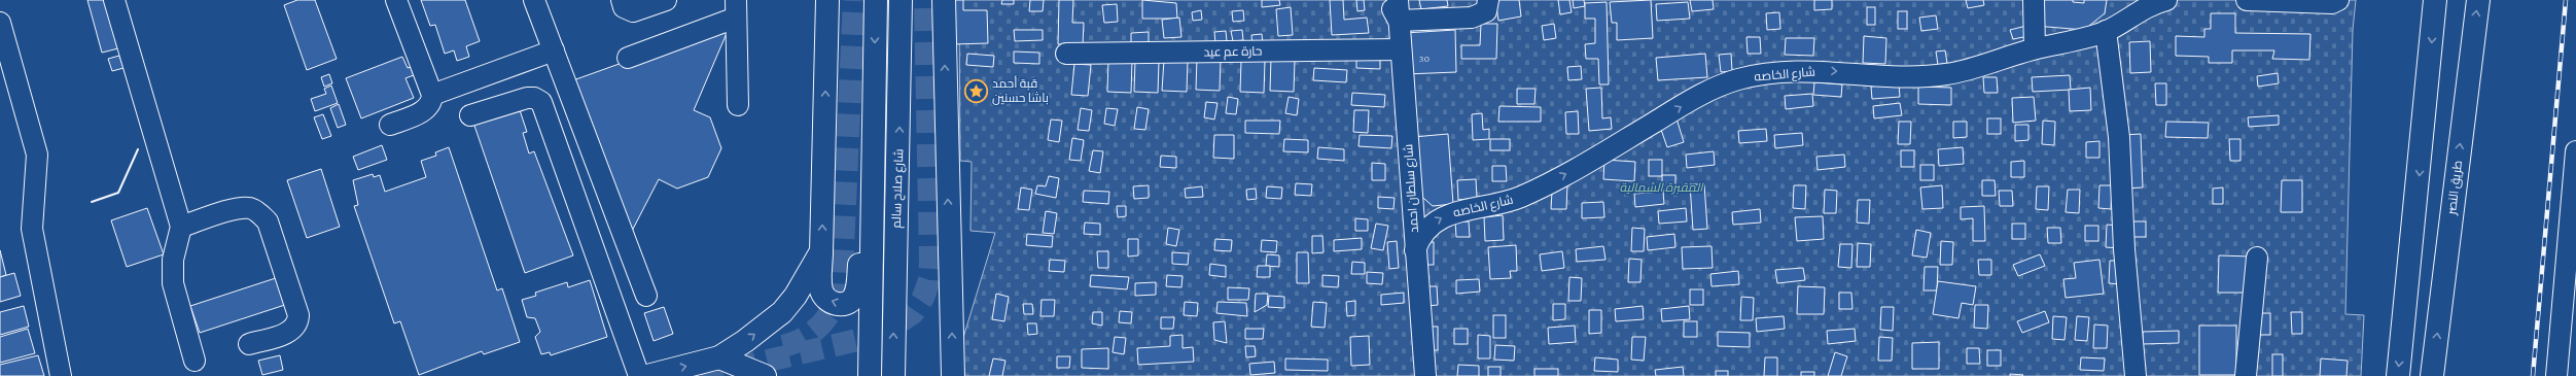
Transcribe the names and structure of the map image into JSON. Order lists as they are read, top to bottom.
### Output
{
  "streets": {
    "main road": ["طريق النصر", "شارع صلاح سالم"],
    "street": ["حارة عم عيد", "شارع الخاصه", "شارع سلطان احمد"]
  },
  "crossings": [
    ["حارة عم عيد", "شارع سلطان احمد"],
    ["شارع الخاصه", "شارع سلطان احمد"]
  ],
  "one_way": ["شارع الخاصه"],
  "parks": ["المقبرة الشمالية"],
  "places": {
    "place": ["قبة أحمد باشا حسنين"]
  },
  "house_numbers": ["30"]
}
